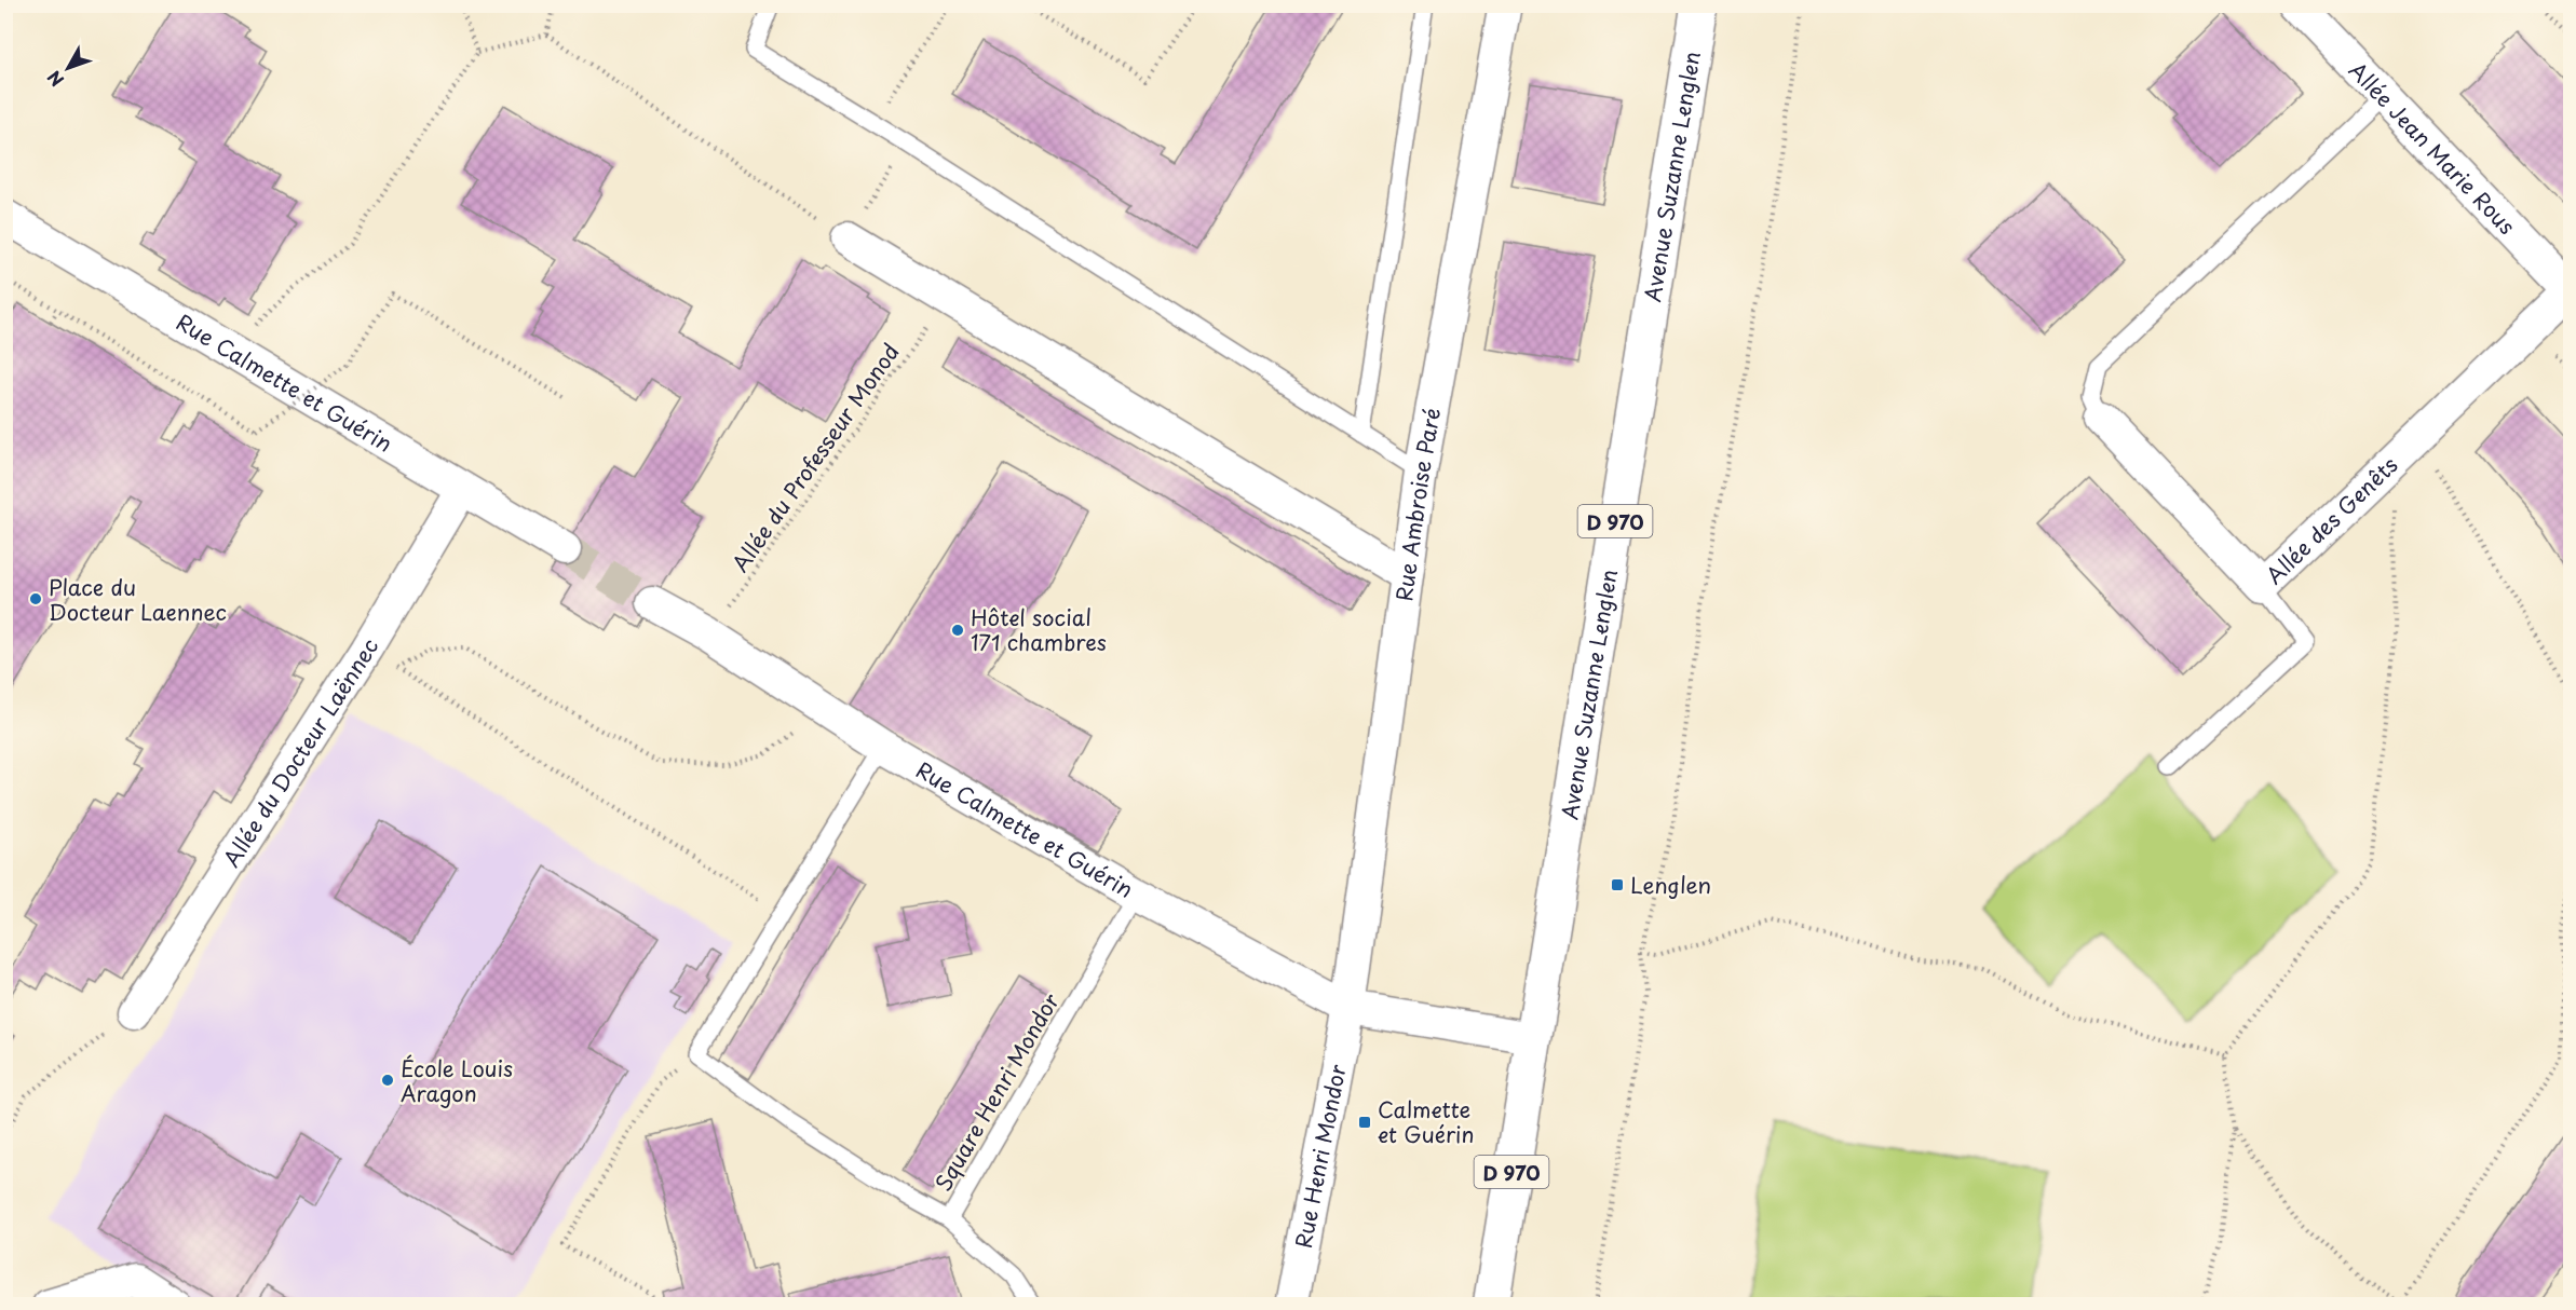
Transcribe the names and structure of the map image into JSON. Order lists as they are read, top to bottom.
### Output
{
  "streets": {
    "main road": ["Avenue Suzanne Lenglen", "D 970"],
    "street": [
      "Allée Jean Marie Rous",
      "Rue Calmette et Guérin",
      "Rue Ambroise Paré",
      "Allée des Genêts",
      "Allée du Docteur Laënnec",
      "Rue Henri Mondor"
    ],
    "lane": ["Square Henri Mondor"],
    "path": ["Allée du Professeur Monod"]
  },
  "crossings": [
    ["Allée Jean Marie Rous", "Allée des Genêts"],
    ["Avenue Suzanne Lenglen", "Rue Calmette et Guérin"],
    ["Rue Calmette et Guérin", "Allée du Professeur Monod"],
    ["Rue Calmette et Guérin", "Rue Ambroise Paré"],
    ["Rue Calmette et Guérin", "Allée du Docteur Laënnec"],
    ["Rue Calmette et Guérin", "Square Henri Mondor"],
    ["Rue Calmette et Guérin", "Rue Henri Mondor"],
    ["Rue Ambroise Paré", "Rue Henri Mondor"]
  ],
  "places": {
    "other": ["Place du Docteur Laennec", "Hôtel social 171 chambres", "École Louis Aragon"],
    "transit": ["Lenglen", "Calmette et Guérin"]
  },
  "north": "bottom left"
}
